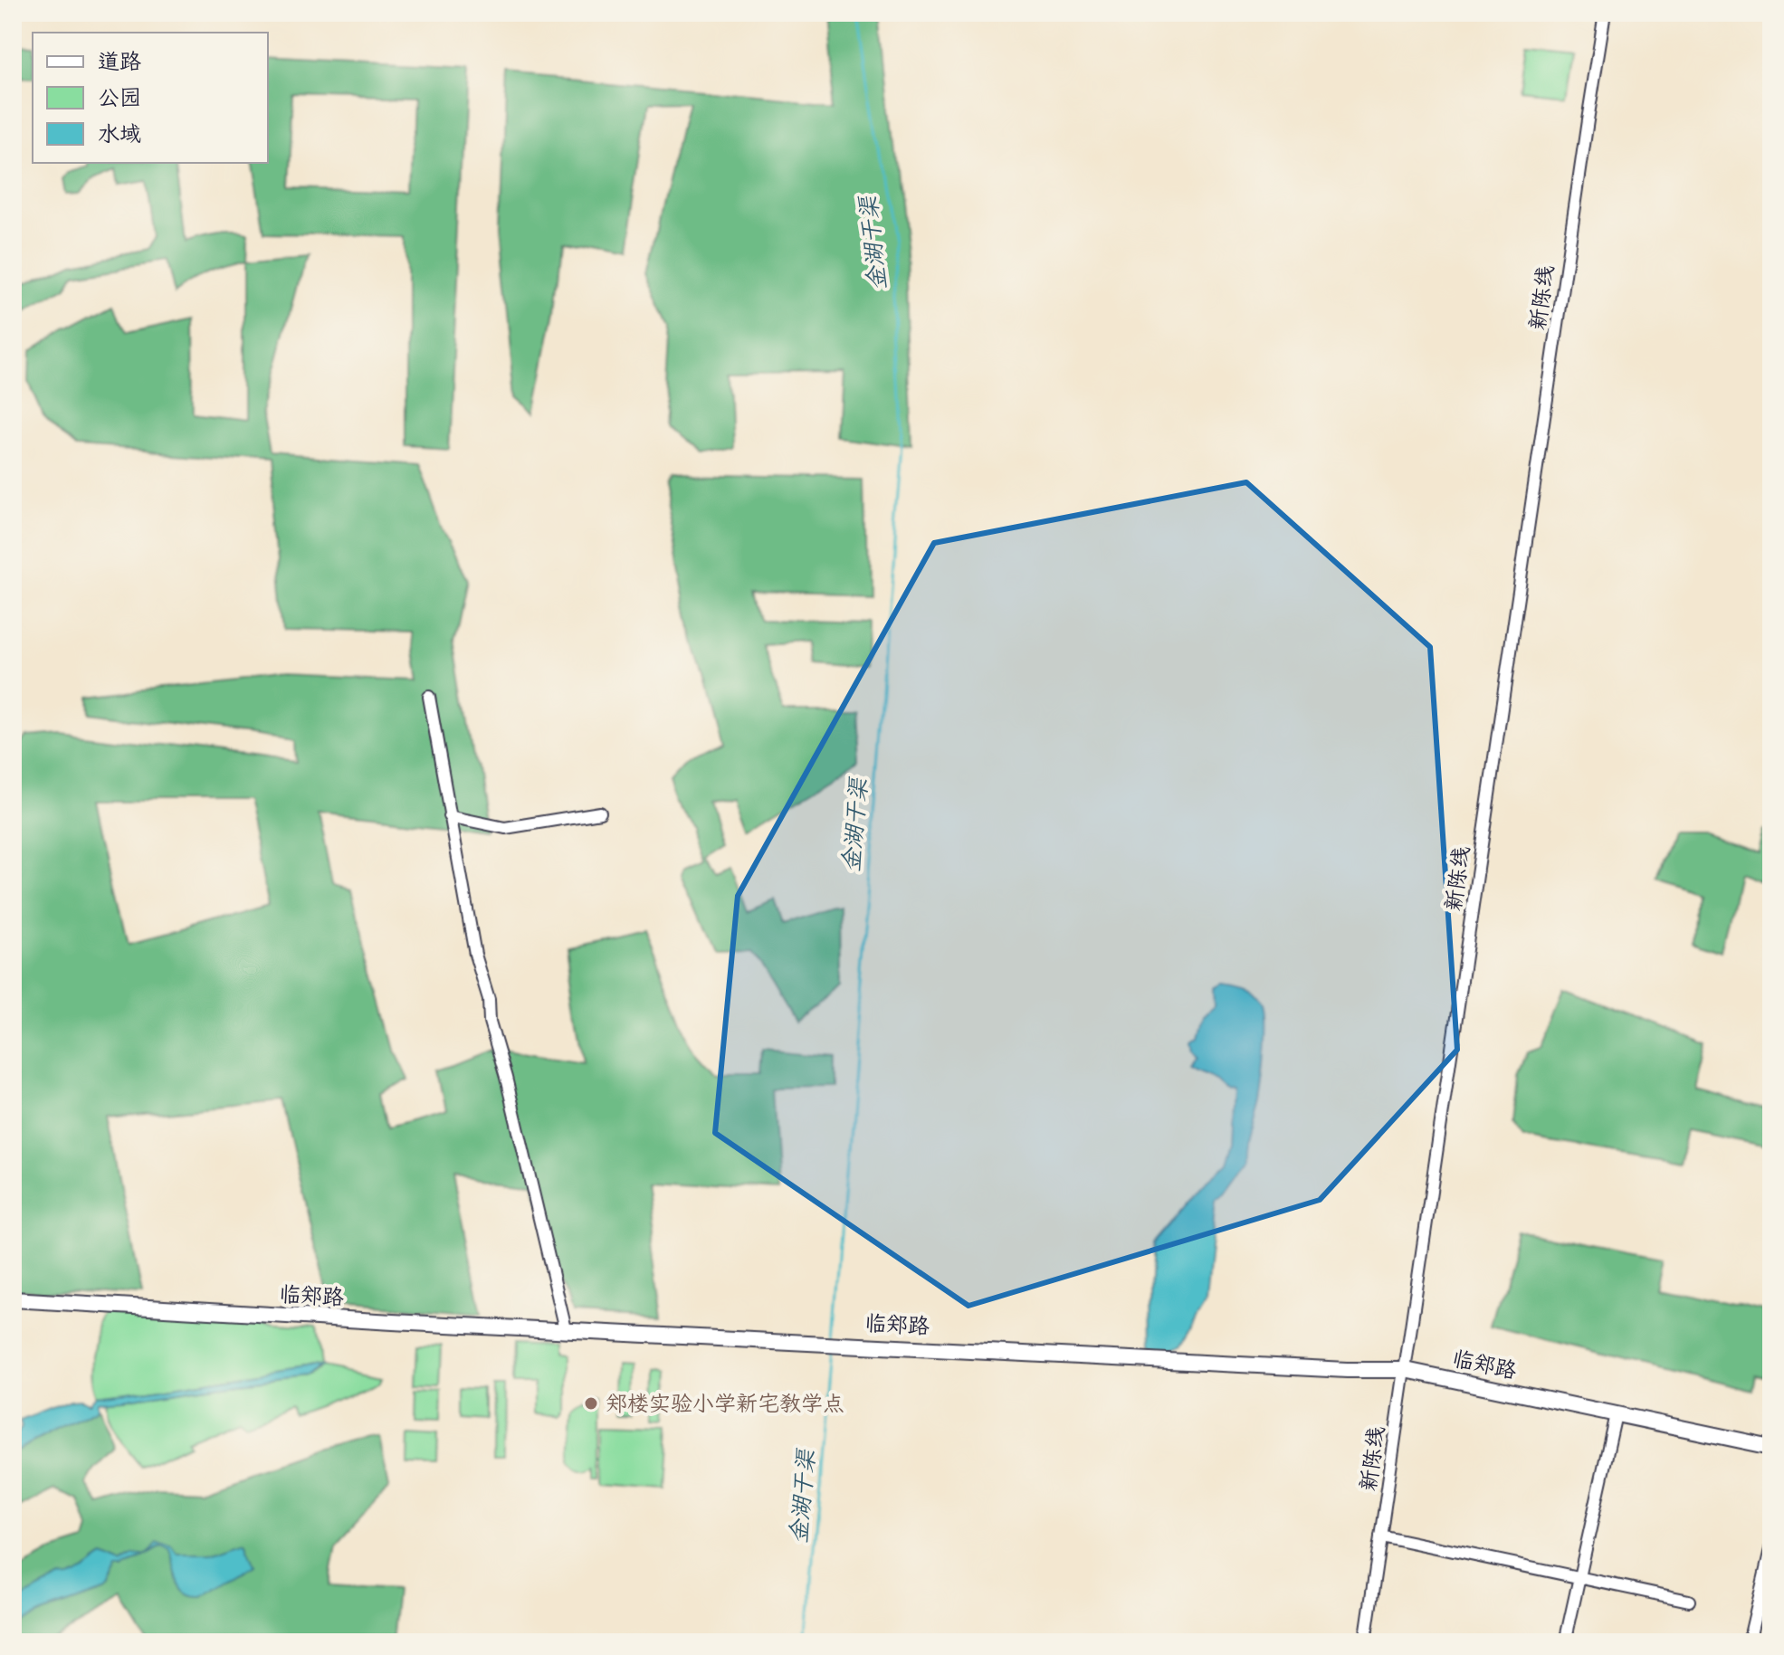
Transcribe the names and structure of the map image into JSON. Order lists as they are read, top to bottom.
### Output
{
  "streets": {
    "main road": ["临郑路"],
    "street": ["新陈线"]
  },
  "crossings": [
    ["新陈线", "临郑路"]
  ],
  "water": ["金湖干渠"],
  "places": ["郑楼实验小学新宅教学点"],
  "legend": ["道路", "公园", "水域"]
}
